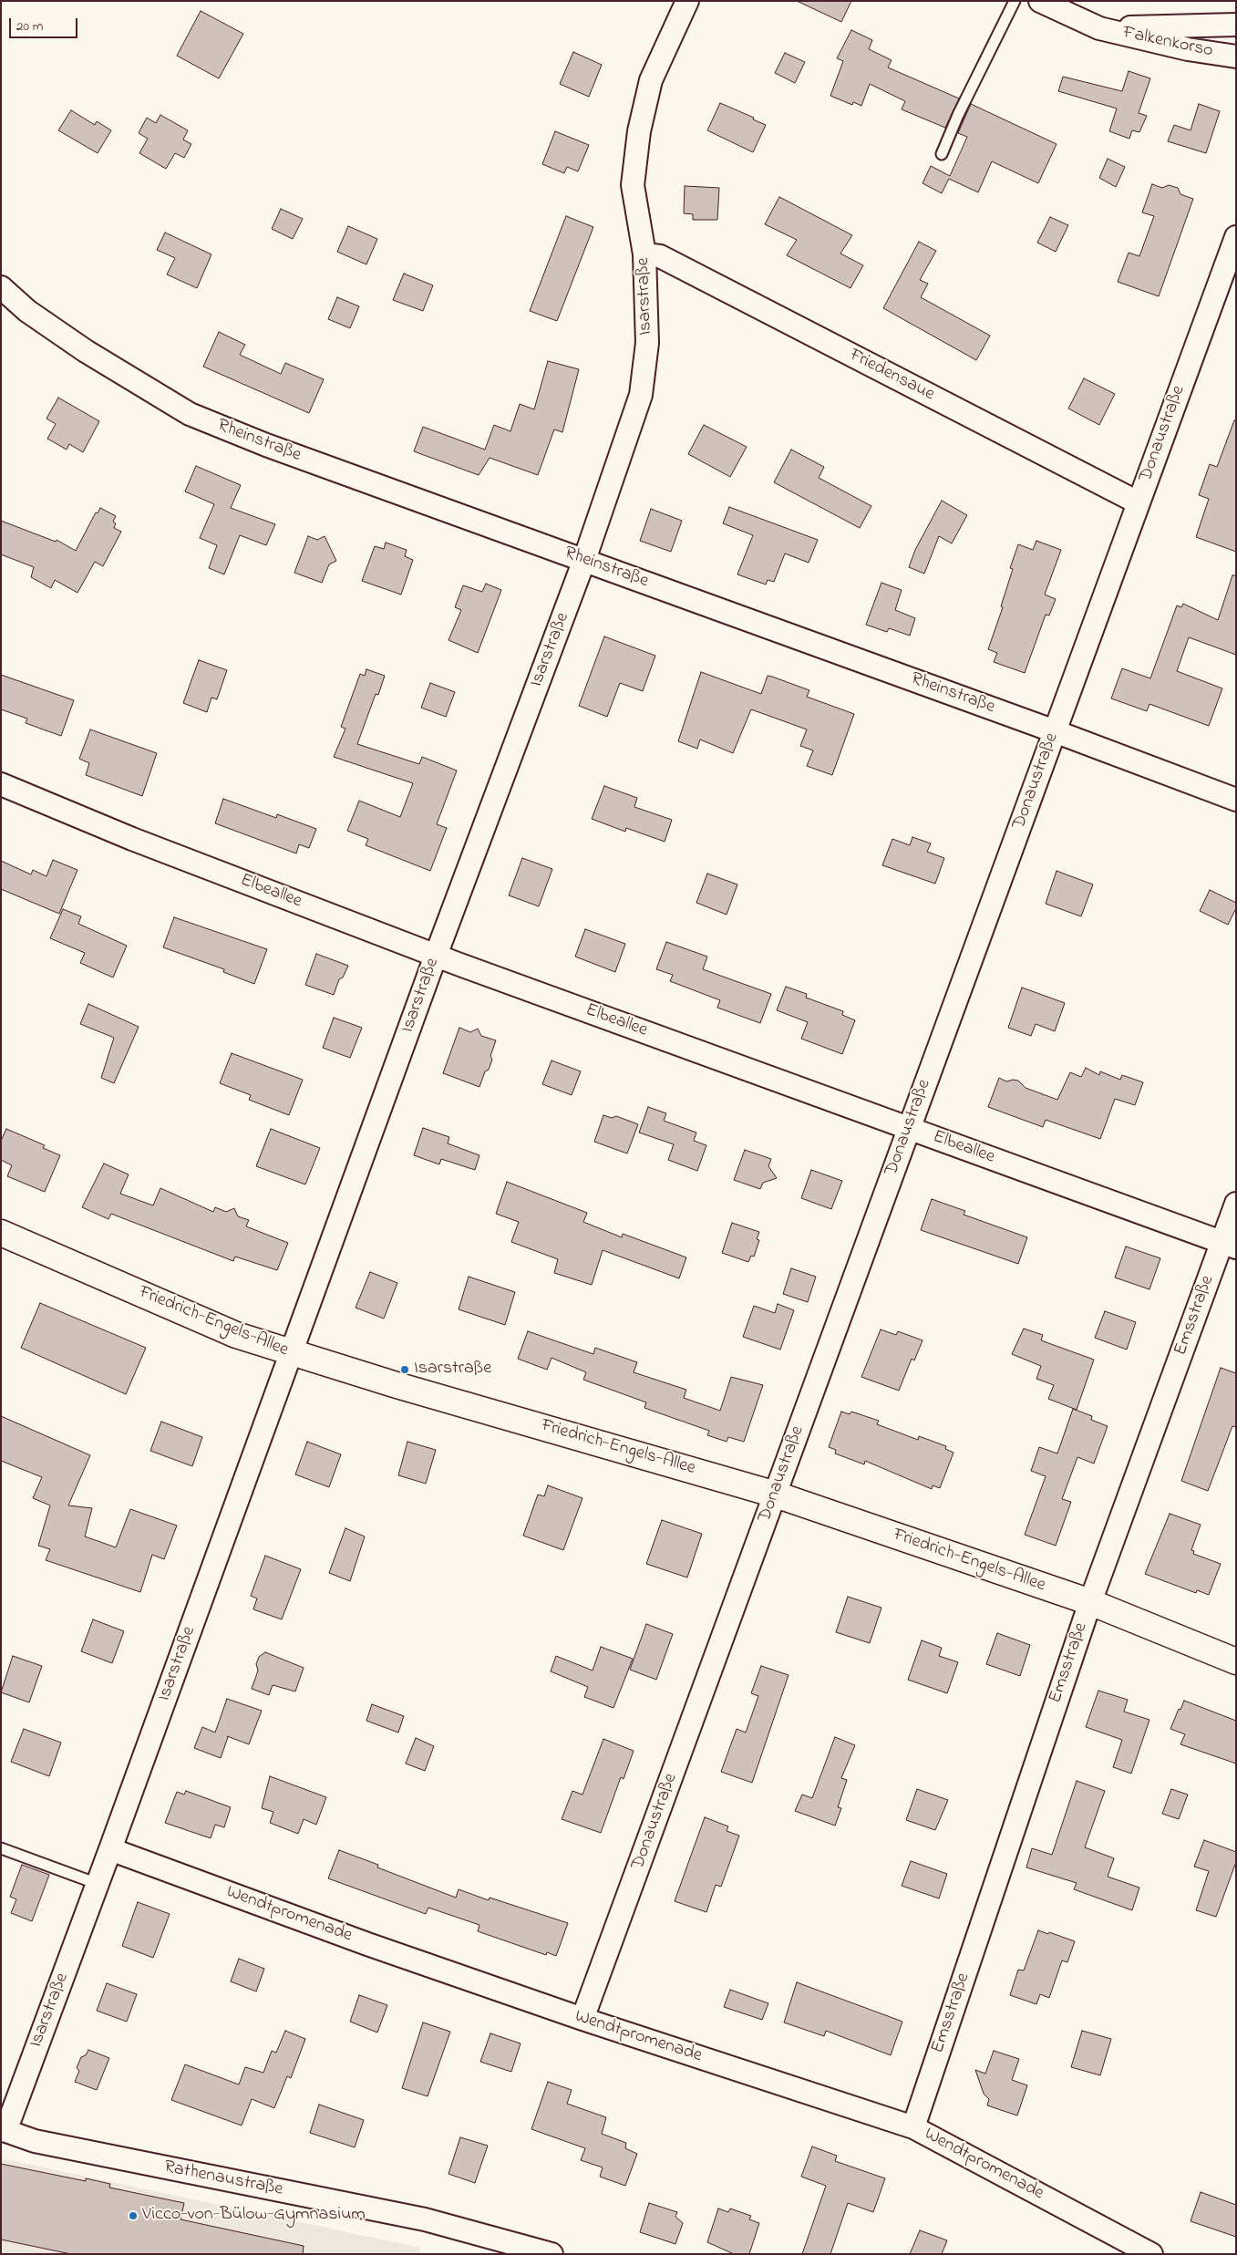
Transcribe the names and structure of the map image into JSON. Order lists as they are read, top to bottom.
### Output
{
  "streets": {
    "street": [
      "Falkenkorso",
      "Isarstraße",
      "Friedensaue",
      "Donaustraße",
      "Rheinstraße",
      "Elbeallee",
      "Emsstraße",
      "Friedrich-Engels-Allee",
      "Wendtpromenade",
      "Rathenaustraße"
    ]
  },
  "crossings": [
    ["Isarstraße", "Friedensaue"],
    ["Isarstraße", "Rheinstraße"],
    ["Isarstraße", "Elbeallee"],
    ["Isarstraße", "Friedrich-Engels-Allee"],
    ["Isarstraße", "Wendtpromenade"],
    ["Isarstraße", "Rathenaustraße"],
    ["Friedensaue", "Donaustraße"],
    ["Donaustraße", "Rheinstraße"],
    ["Donaustraße", "Elbeallee"],
    ["Donaustraße", "Friedrich-Engels-Allee"],
    ["Donaustraße", "Wendtpromenade"],
    ["Elbeallee", "Emsstraße"],
    ["Emsstraße", "Friedrich-Engels-Allee"],
    ["Emsstraße", "Wendtpromenade"]
  ],
  "places": ["Isarstraße", "Vicco-von-Bülow-Gymnasium"],
  "scale_bar": "20 m"
}
